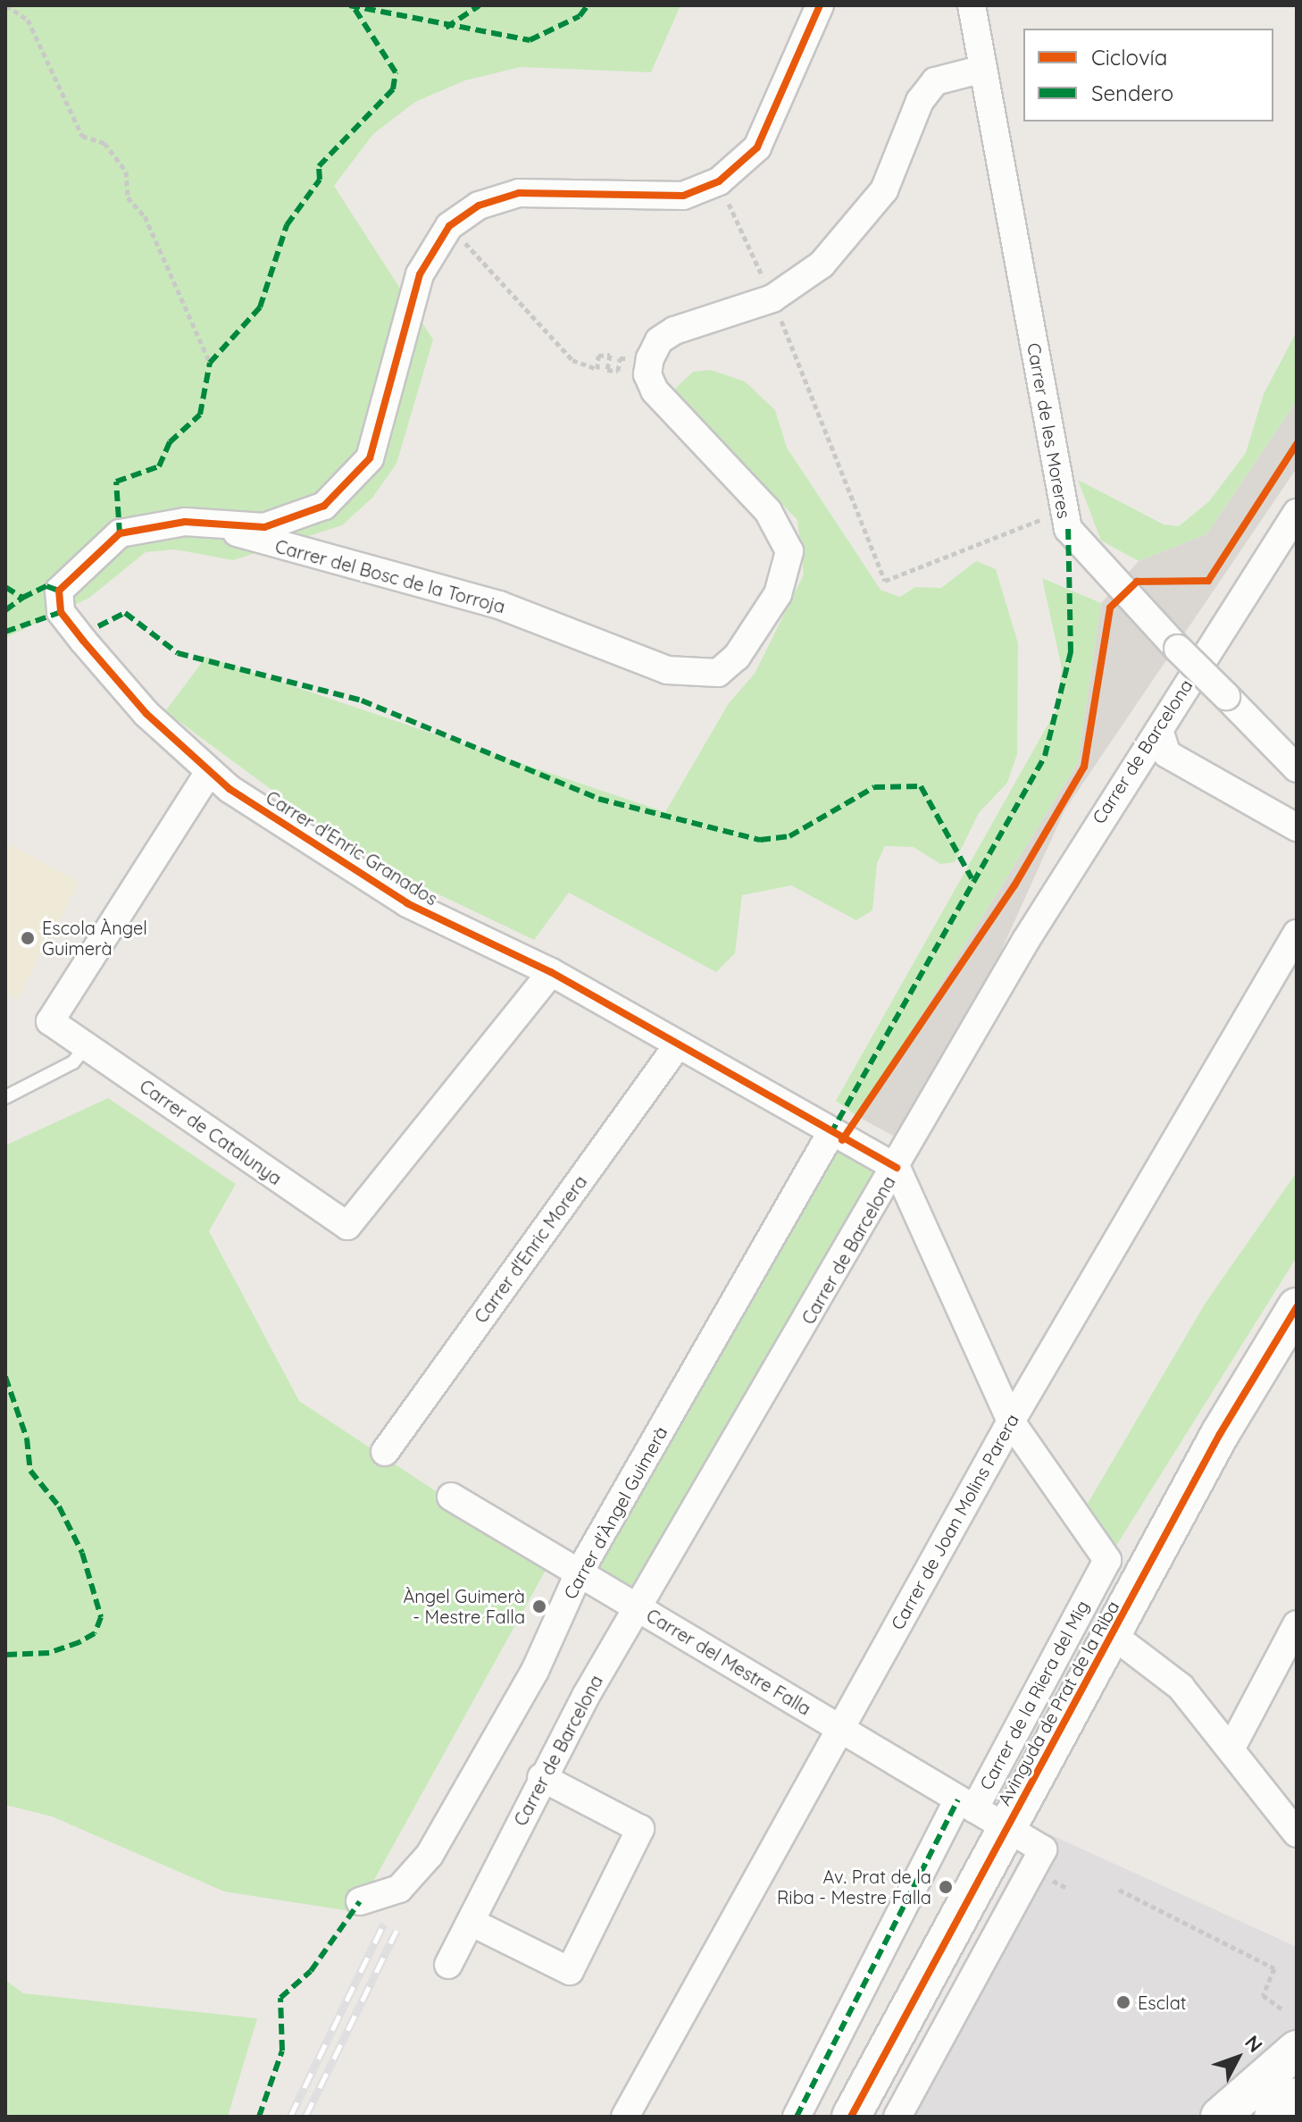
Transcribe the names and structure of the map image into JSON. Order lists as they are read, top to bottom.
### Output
{
  "streets": {
    "main road": ["Avinguda de Prat de la Riba"],
    "street": [
      "Carrer de les Moreres",
      "Carrer del Bosc de la Torroja",
      "Carrer de Barcelona",
      "Carrer d'Enric Granados",
      "Carrer de Catalunya",
      "Carrer d'Enric Morera",
      "Carrer d'Àngel Guimerà",
      "Carrer de Joan Molins Parera",
      "Carrer del Mestre Falla",
      "Carrer de la Riera del Mig"
    ]
  },
  "crossings": [
    ["Carrer del Bosc de la Torroja", "Carrer d'Enric Granados"],
    ["Carrer de Barcelona", "Carrer d'Enric Granados"],
    ["Carrer de Barcelona", "Carrer del Mestre Falla"],
    ["Carrer de Barcelona", "Carrer de la Riera del Mig"],
    ["Carrer d'Enric Granados", "Carrer de Catalunya"],
    ["Carrer d'Enric Granados", "Carrer d'Enric Morera"],
    ["Carrer d'Enric Granados", "Carrer d'Àngel Guimerà"],
    ["Carrer d'Enric Granados", "Carrer de la Riera del Mig"],
    ["Carrer d'Àngel Guimerà", "Carrer del Mestre Falla"],
    ["Carrer de Joan Molins Parera", "Carrer del Mestre Falla"],
    ["Carrer de Joan Molins Parera", "Carrer de la Riera del Mig"],
    ["Carrer del Mestre Falla", "Carrer de la Riera del Mig"],
    ["Carrer del Mestre Falla", "Avinguda de Prat de la Riba"],
    ["Carrer de la Riera del Mig", "Avinguda de Prat de la Riba"]
  ],
  "places": [
    "Escola Àngel Guimerà",
    "Àngel Guimerà - Mestre Falla",
    "Av. Prat de la Riba - Mestre Falla",
    "Esclat"
  ],
  "legend": ["Ciclovía", "Sendero"],
  "north": "top right"
}
